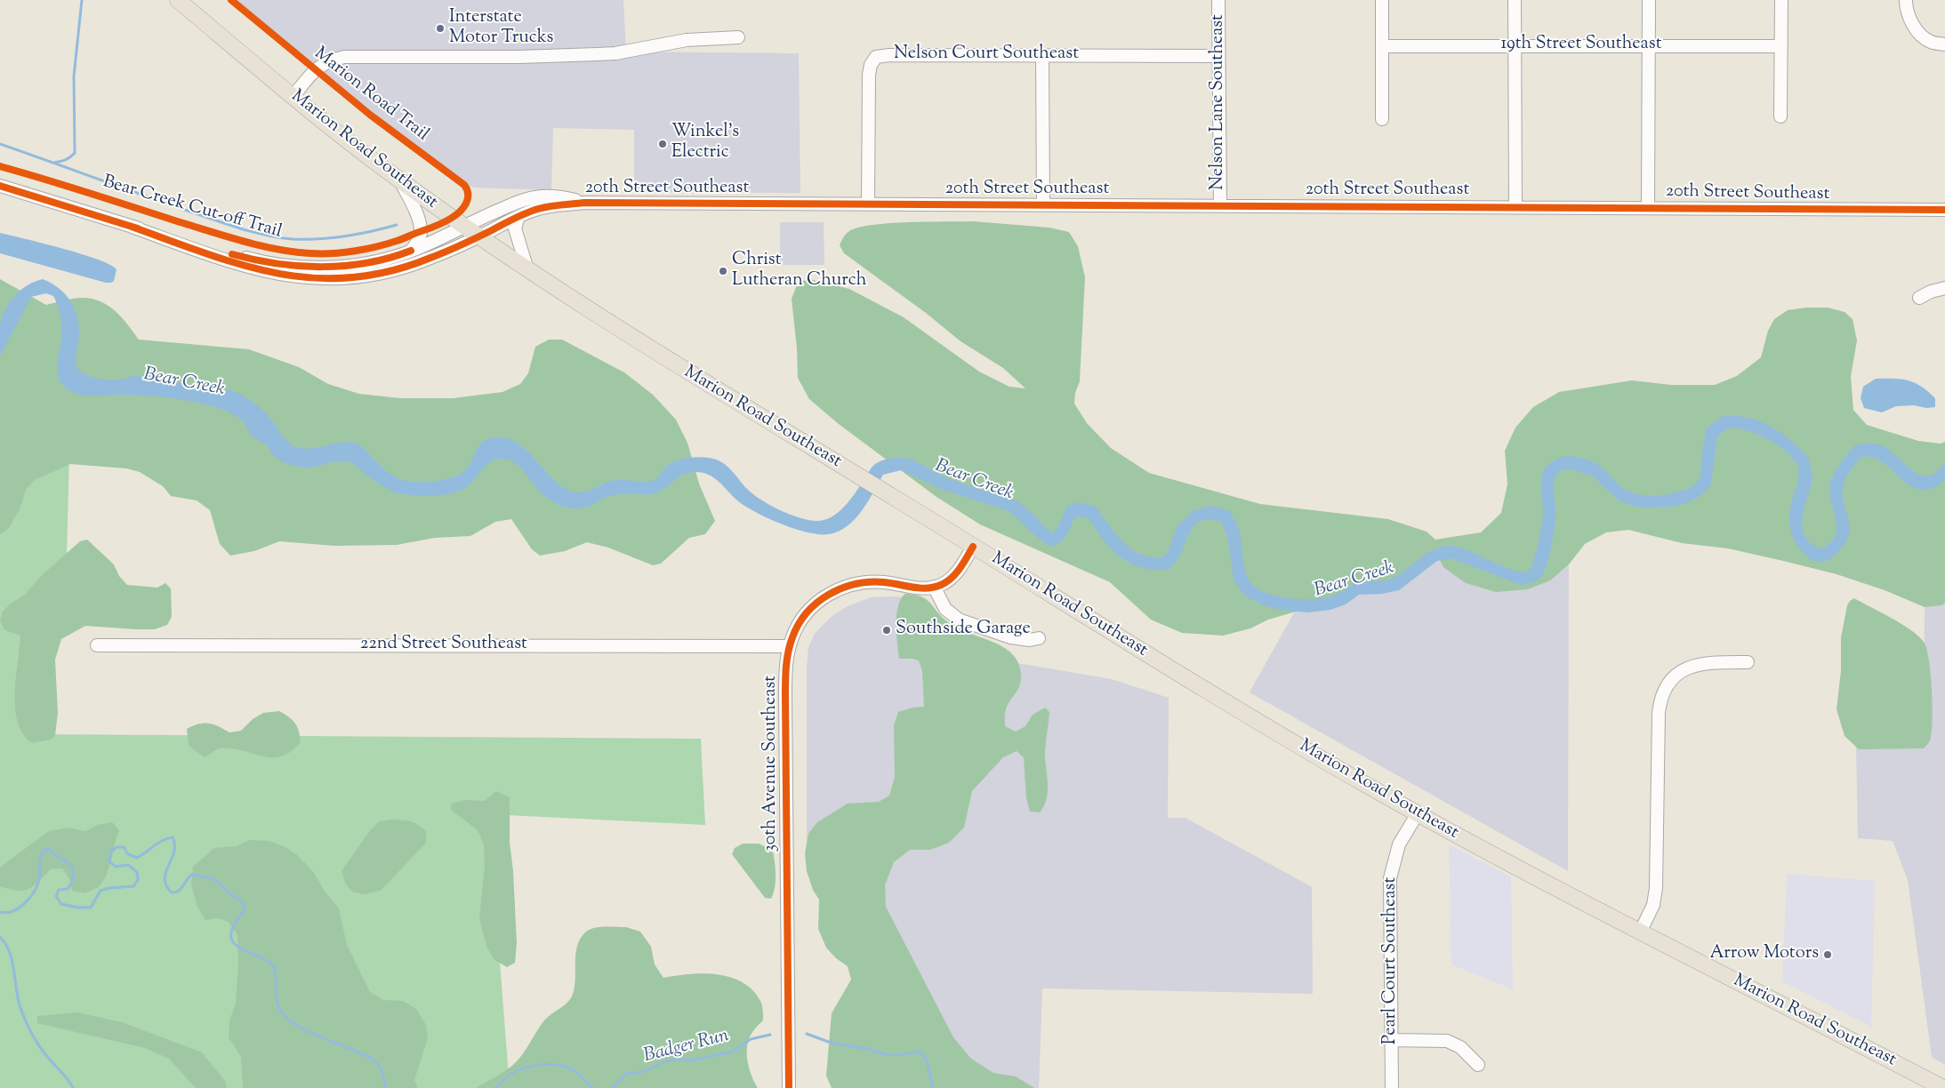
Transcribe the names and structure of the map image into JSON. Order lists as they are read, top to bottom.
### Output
{
  "streets": {
    "main road": ["Marion Road Southeast"],
    "street": [
      "19th Street Southeast",
      "Nelson Court Southeast",
      "Nelson Lane Southeast",
      "20th Street Southeast",
      "22nd Street Southeast",
      "30th Avenue Southeast",
      "Pearl Court Southeast"
    ],
    "cycle path": ["Marion Road Trail"]
  },
  "crossings": [
    ["Nelson Court Southeast", "Nelson Lane Southeast"],
    ["Nelson Court Southeast", "20th Street Southeast"],
    ["Nelson Lane Southeast", "20th Street Southeast"],
    ["Marion Road Southeast", "20th Street Southeast"],
    ["Marion Road Southeast", "30th Avenue Southeast"],
    ["Marion Road Southeast", "Pearl Court Southeast"],
    ["22nd Street Southeast", "30th Avenue Southeast"]
  ],
  "water": ["Bear Creek", "Badger Run"],
  "places": [
    "Interstate Motor Trucks",
    "Winkel's Electric",
    "Christ Lutheran Church",
    "Southside Garage",
    "Arrow Motors"
  ]
}
